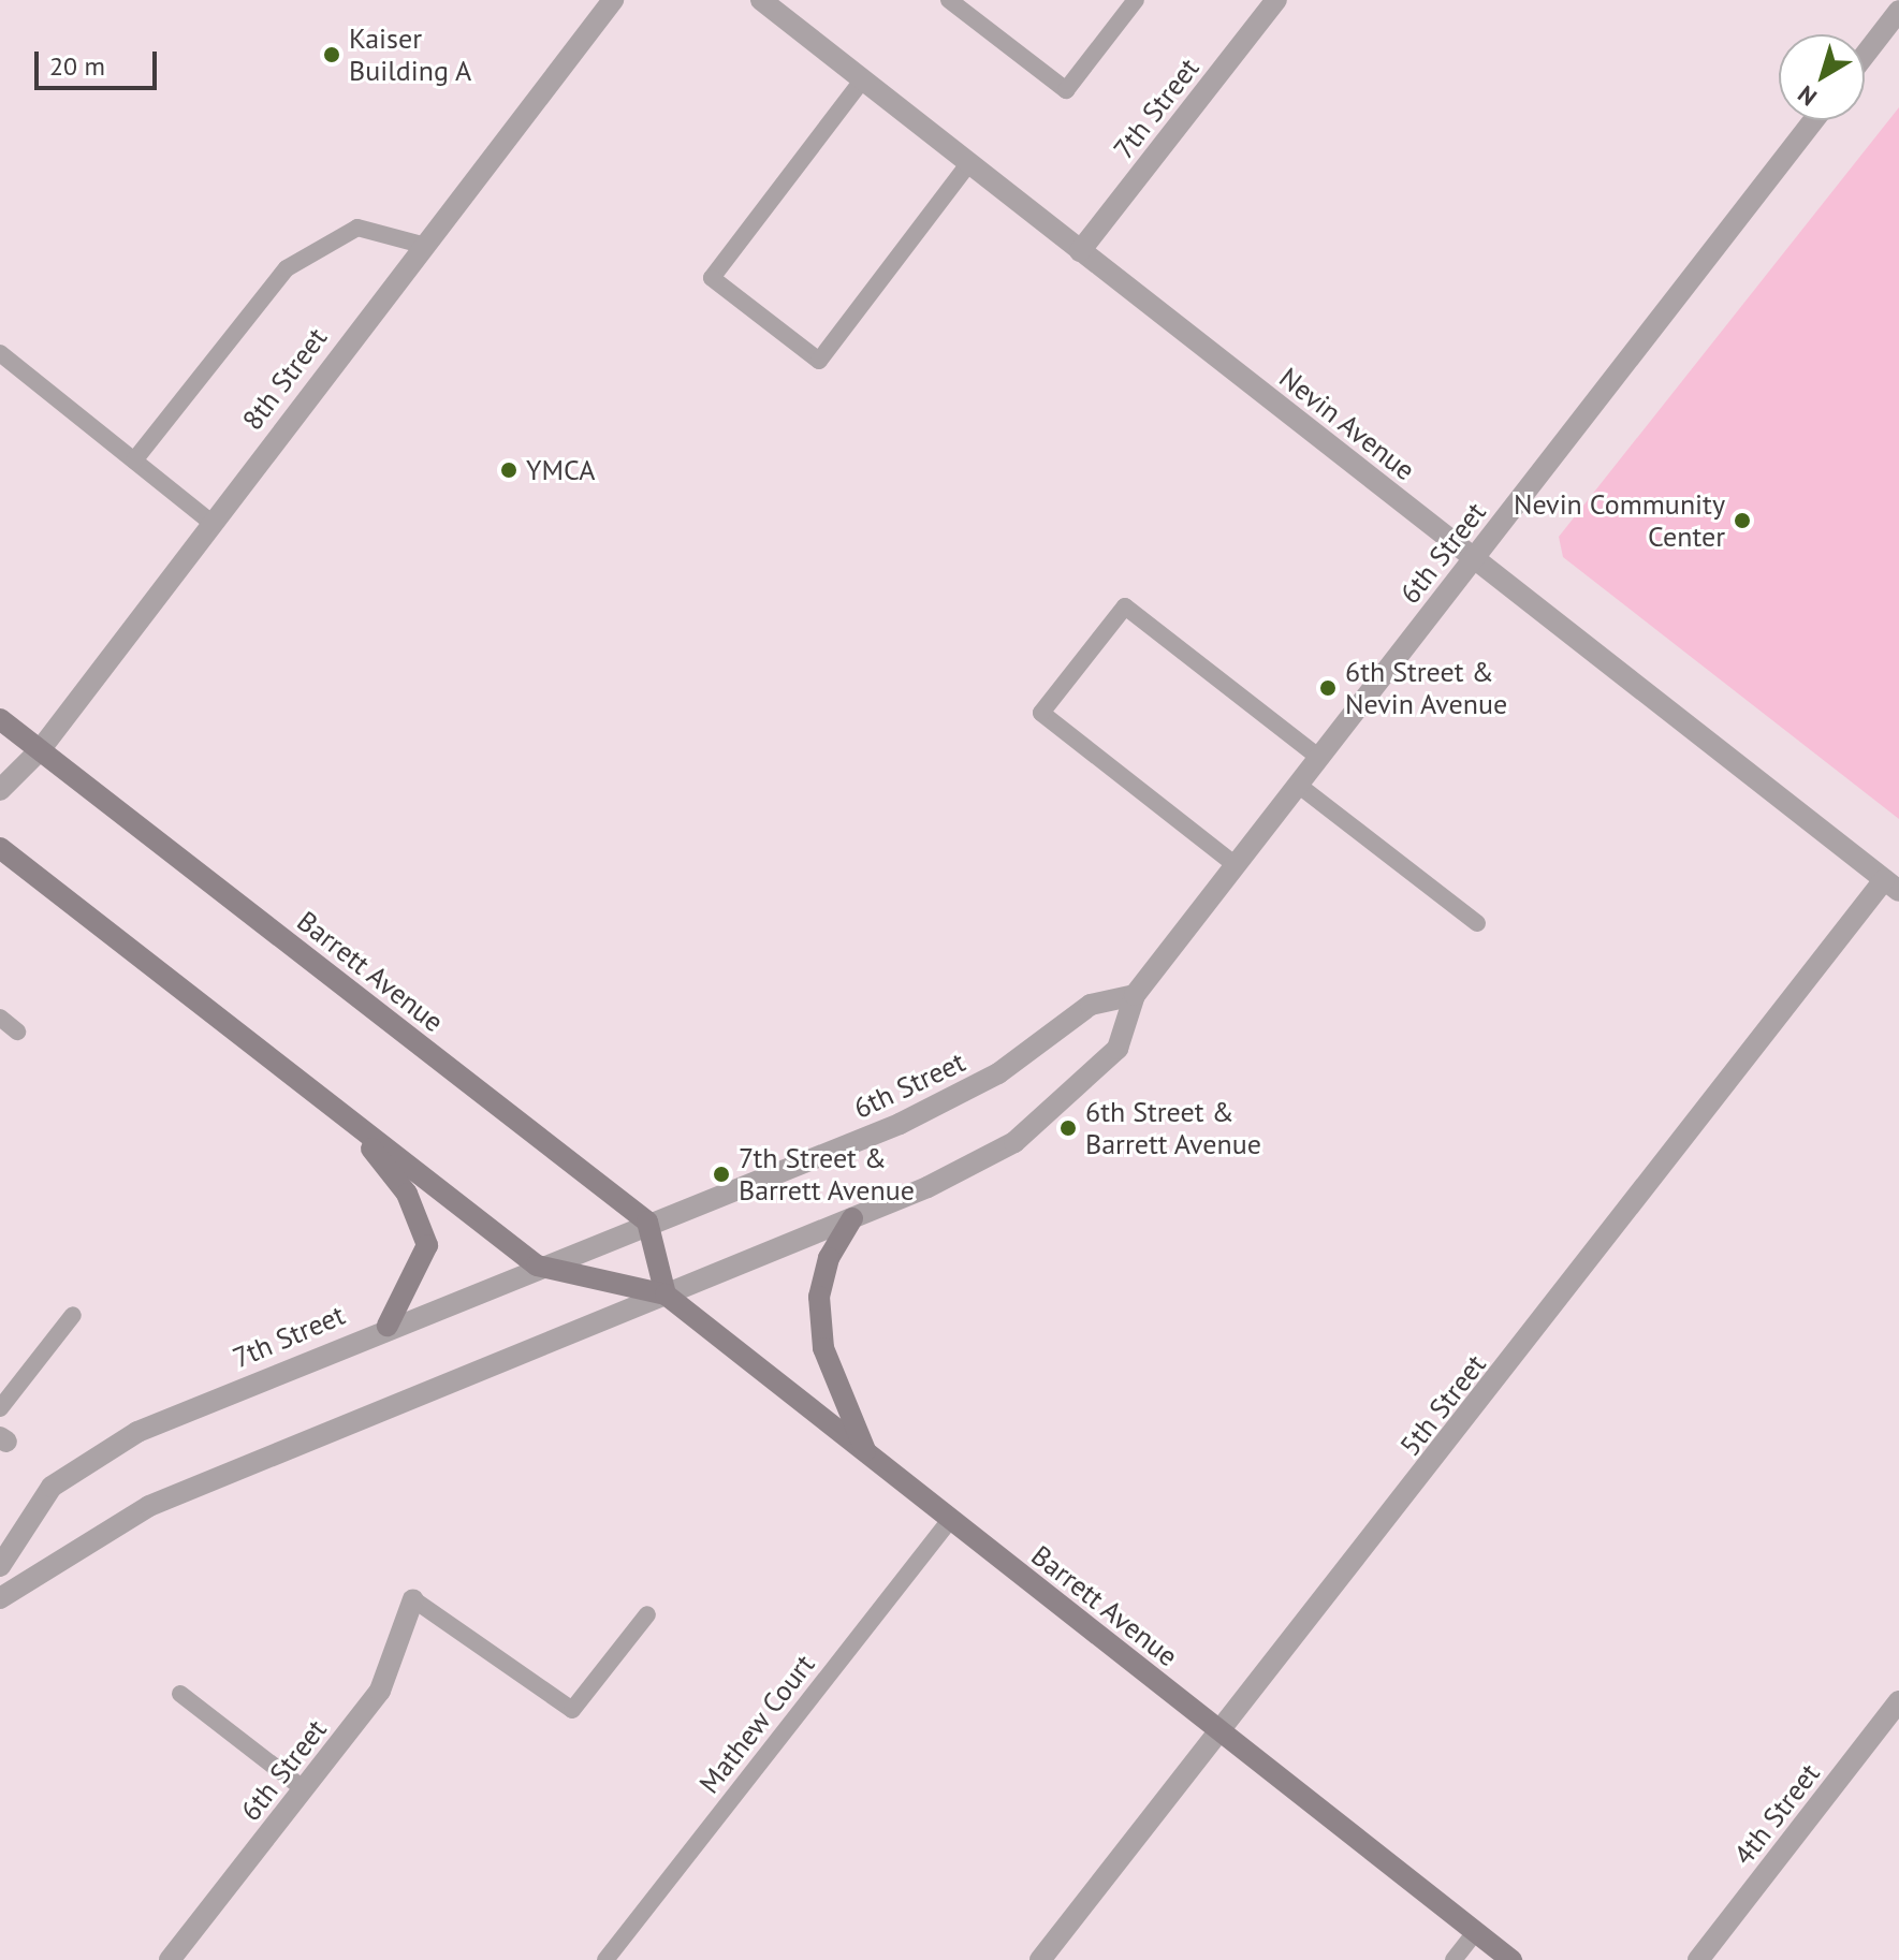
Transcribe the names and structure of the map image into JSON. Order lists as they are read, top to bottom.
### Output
{
  "streets": {
    "main road": ["Barrett Avenue"],
    "street": [
      "7th Street",
      "8th Street",
      "Nevin Avenue",
      "6th Street",
      "5th Street",
      "4th Street"
    ],
    "lane": ["Mathew Court"]
  },
  "crossings": [
    ["7th Street", "Nevin Avenue"],
    ["7th Street", "6th Street"],
    ["7th Street", "Barrett Avenue"],
    ["8th Street", "Barrett Avenue"],
    ["Nevin Avenue", "6th Street"],
    ["Nevin Avenue", "5th Street"],
    ["6th Street", "Barrett Avenue"],
    ["Barrett Avenue", "5th Street"],
    ["Barrett Avenue", "Mathew Court"]
  ],
  "places": [
    "Kaiser Building A",
    "YMCA",
    "Nevin Community Center",
    "6th Street & Nevin Avenue",
    "6th Street & Barrett Avenue",
    "7th Street & Barrett Avenue"
  ],
  "scale_bar": "20 m",
  "north": "bottom left"
}
